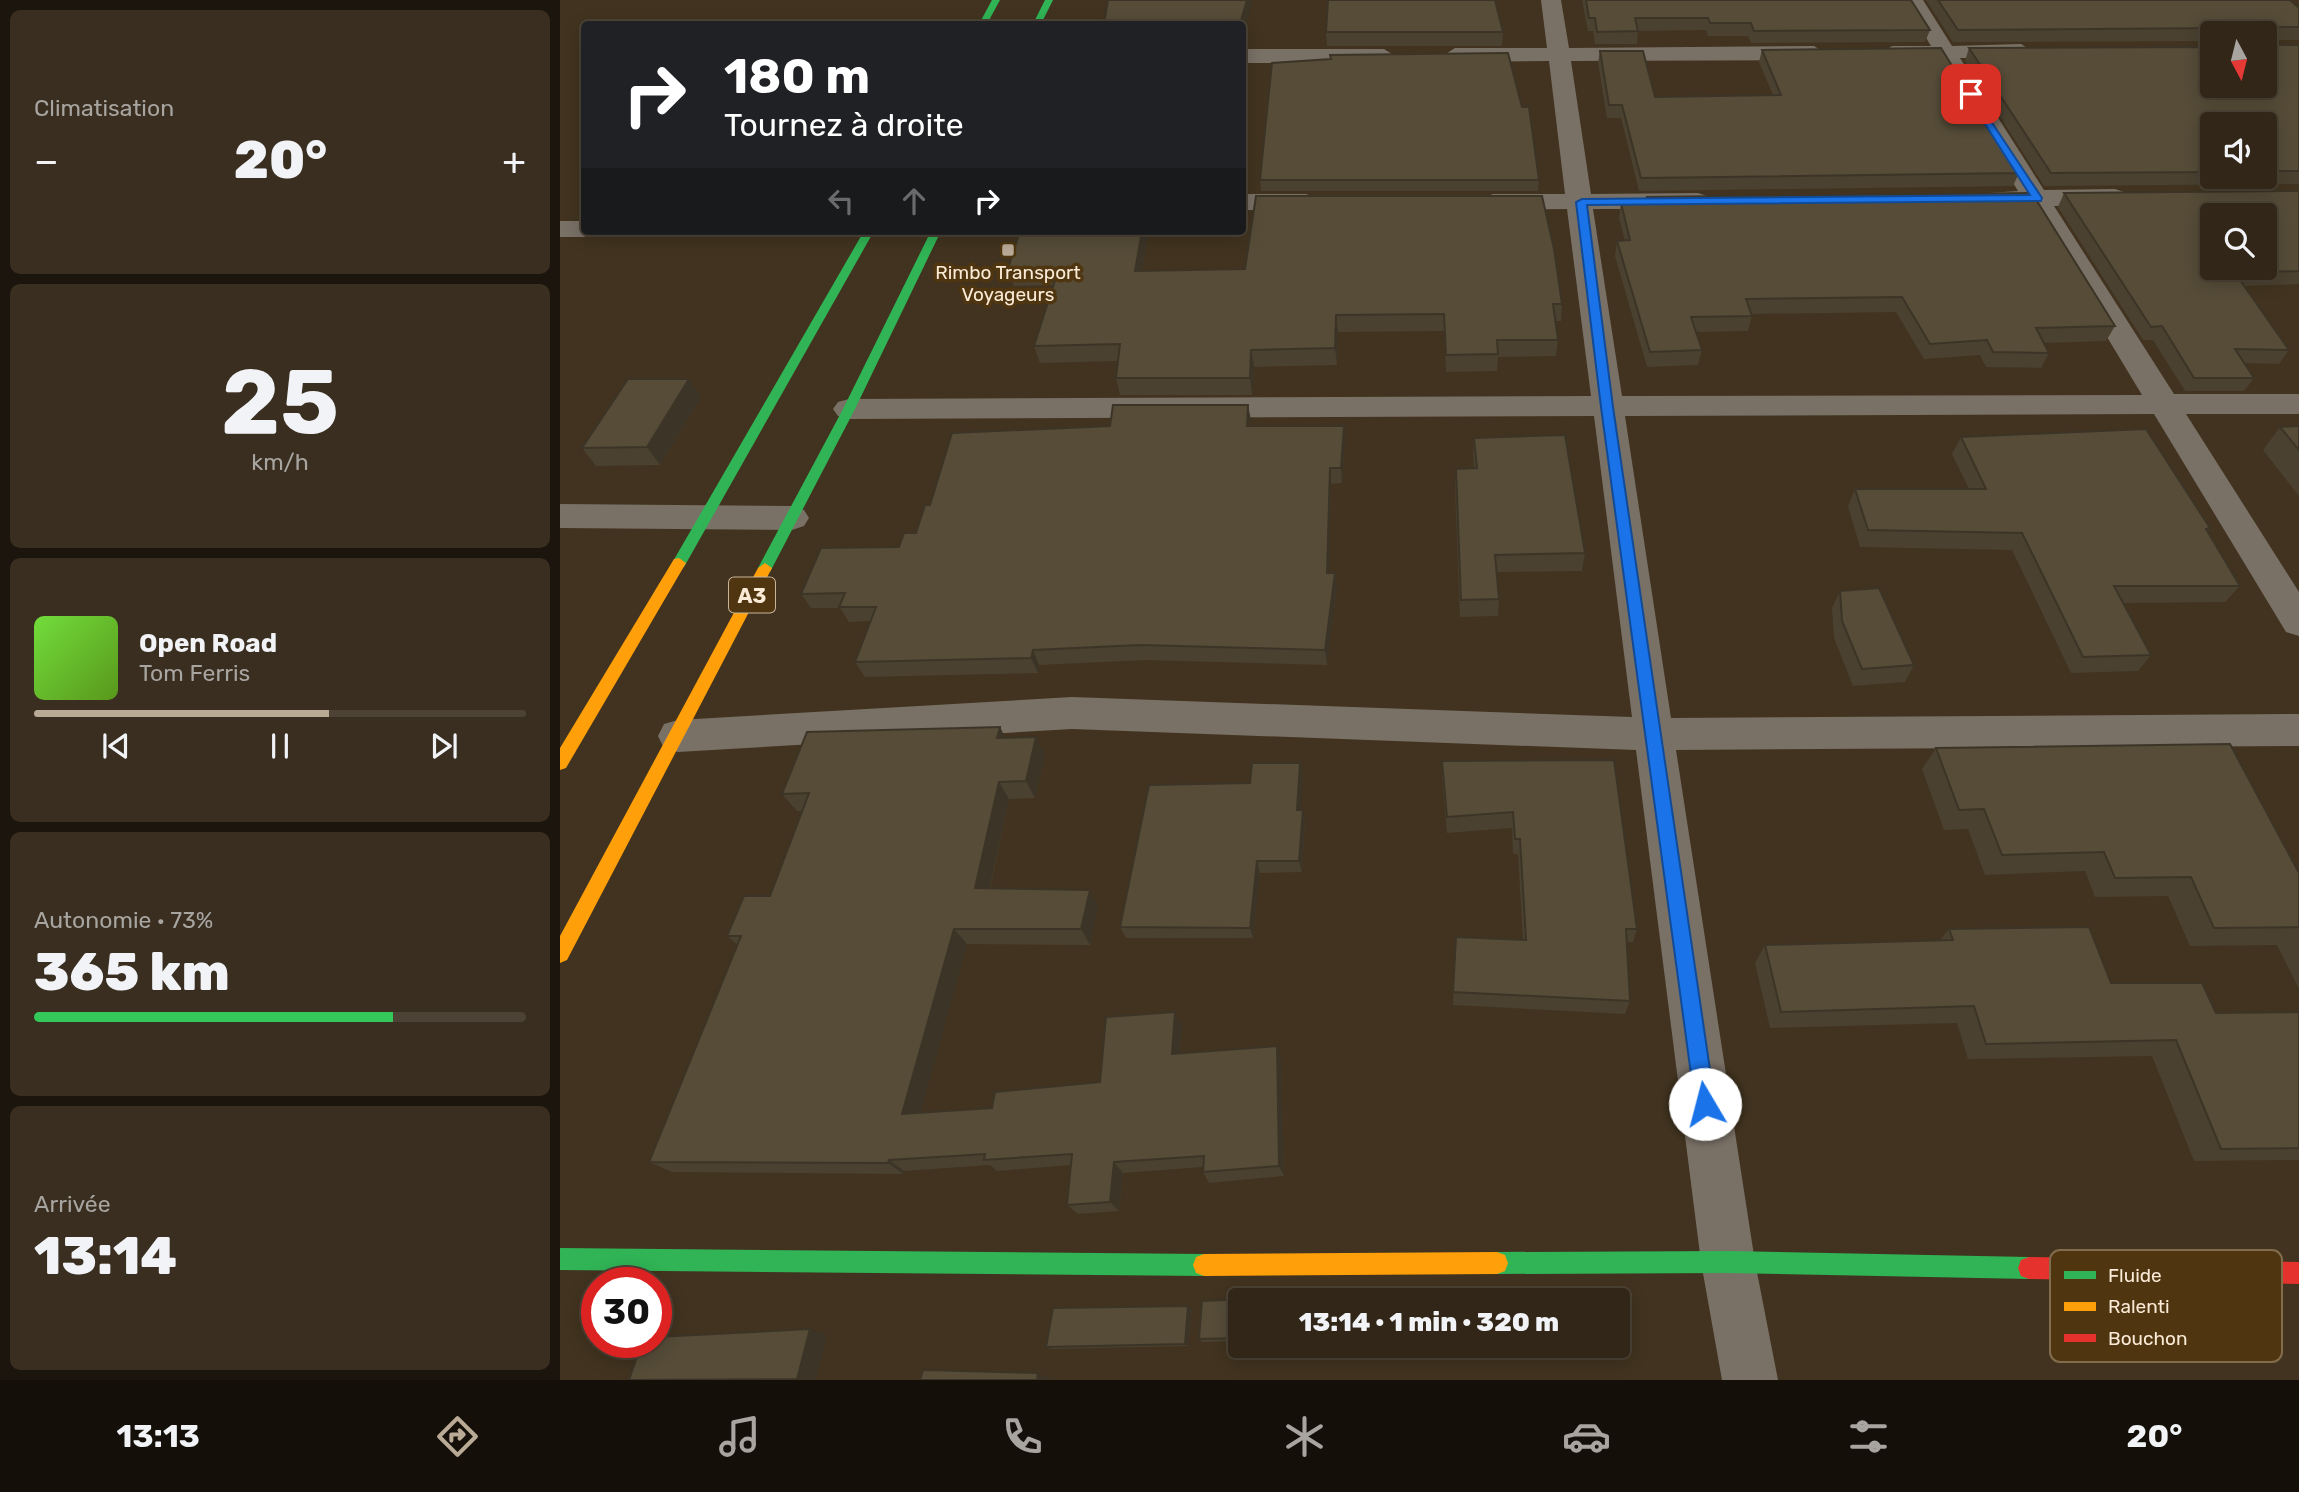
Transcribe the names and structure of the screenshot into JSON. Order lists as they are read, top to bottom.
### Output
{
  "streets": {
    "main road": ["A3"]
  },
  "places": {
    "transit": ["Rimbo Transport Voyageurs"]
  },
  "legend": ["Fluide", "Ralenti", "Bouchon"],
  "north": "bottom",
  "page": {
    "tile": [
      "Climatisation",
      ["25", "km/h"],
      ["Autonomie · 73%", "365 km"],
      ["Arrivée", "13:14"]
    ],
    "turn": ["180 m", "Tournez à droite"],
    "heat": ["−", "20°", "+"],
    "song": ["Open Road", "Tom Ferris"],
    "limit": "30",
    "trip": "13:14 · 1 min · 320 m",
    "tabs": ["13:13", "20°"]
  }
}
